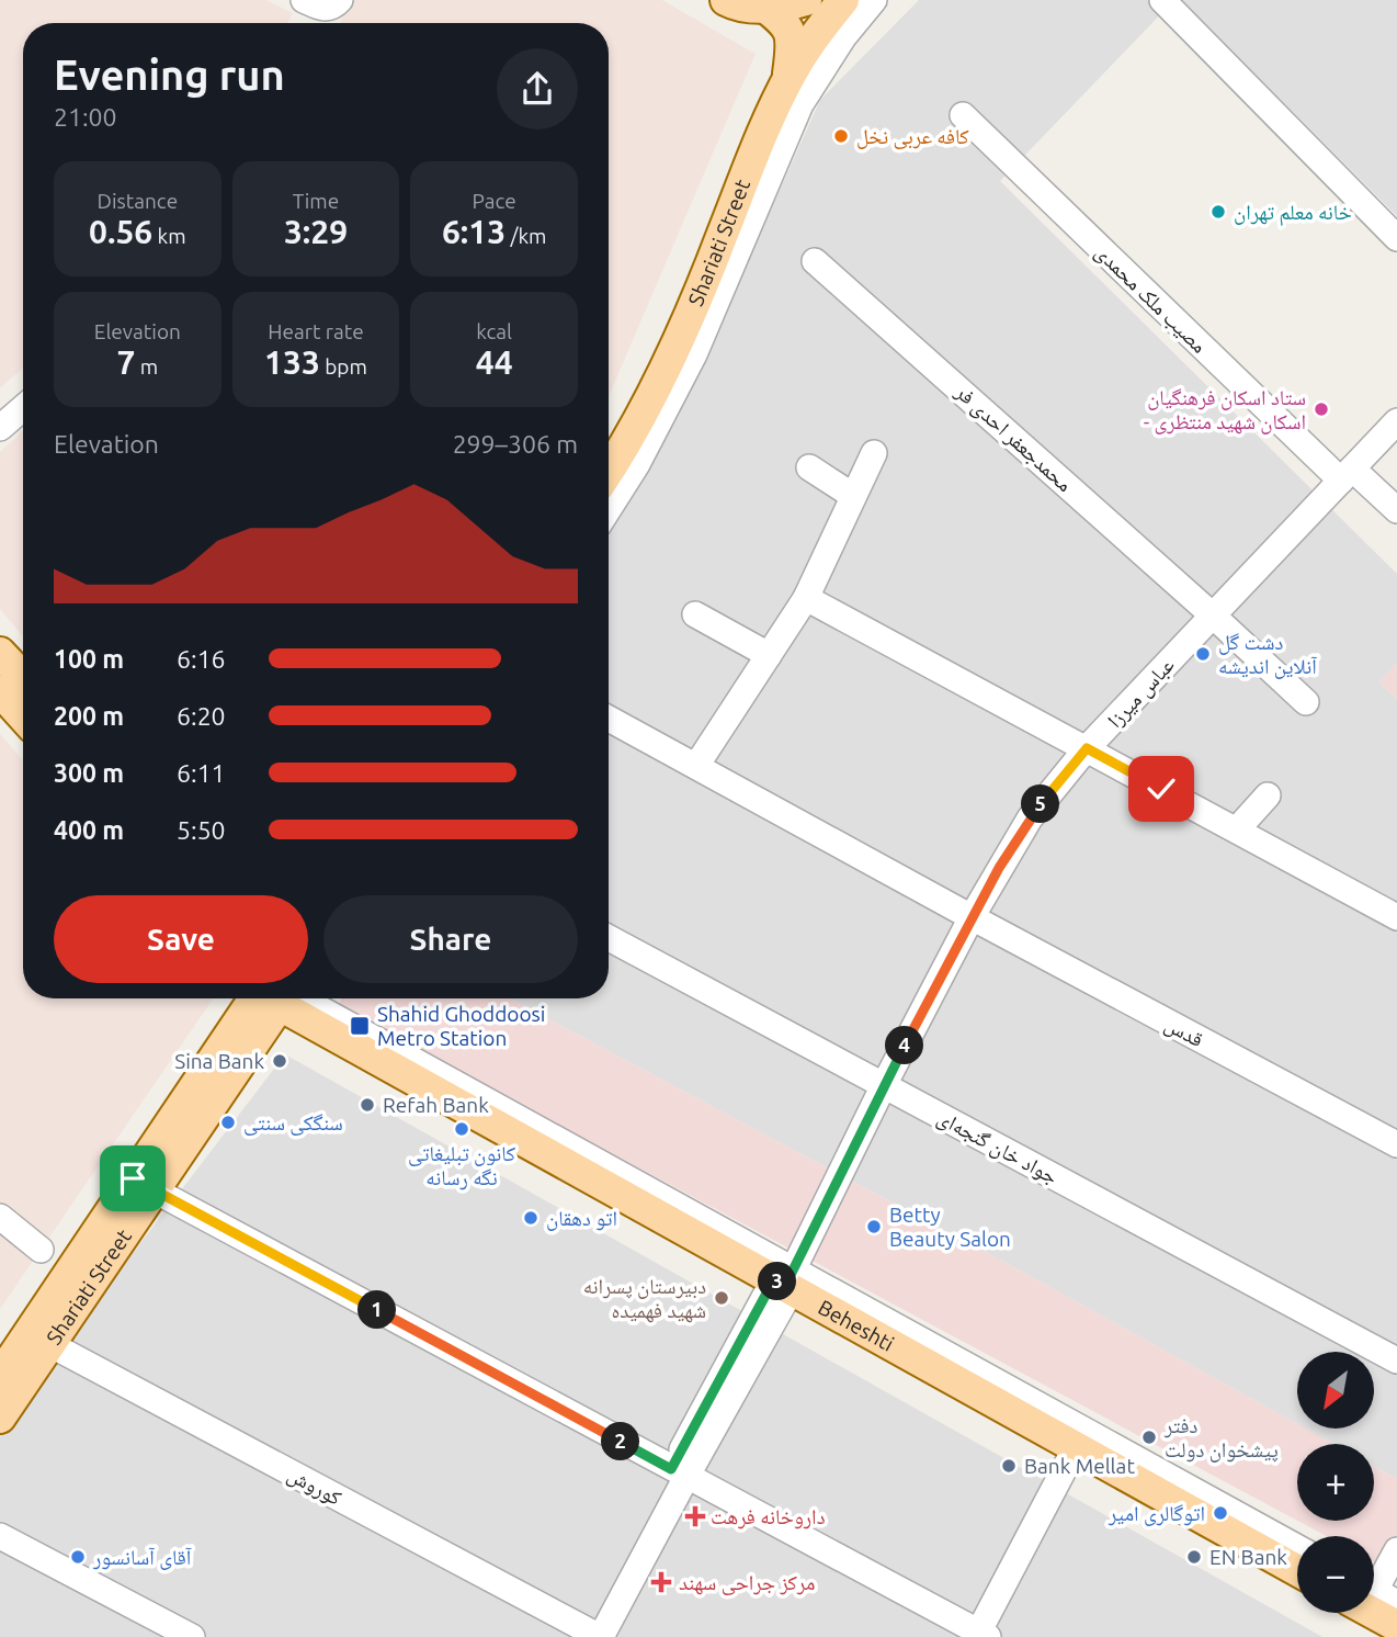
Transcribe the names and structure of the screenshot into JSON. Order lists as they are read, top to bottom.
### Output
{
  "streets": {
    "main road": ["Shariati Street", "Beheshti"],
    "street": [
      "مصیب ملک محمدی",
      "محمدجعفر احدی فر",
      "عباس میرزا",
      "قدس",
      "جواد خان گنجه‌ای",
      "کوروش"
    ]
  },
  "crossings": [
    ["Shariati Street", "کوروش"],
    ["مصیب ملک محمدی", "عباس میرزا"],
    ["محمدجعفر احدی فر", "عباس میرزا"],
    ["عباس میرزا", "قدس"],
    ["عباس میرزا", "جواد خان گنجه‌ای"],
    ["عباس میرزا", "Beheshti"],
    ["عباس میرزا", "کوروش"]
  ],
  "places": {
    "other": [
      "کافه عربی نخل",
      "خانه معلم تهران",
      "ستاد اسکان فرهنگیان - اسکان شهید منتظری",
      "دشت گل آنلاین اندیشه",
      "Sina Bank",
      "Refah Bank",
      "سنگکی سنتی",
      "کانون تبلیغاتی نگه رسانه",
      "اتو دهقان",
      "Betty Beauty Salon",
      "دبیرستان پسرانه شهید فهمیده",
      "دفتر پیشخوان دولت",
      "Bank Mellat",
      "اتوگالری امیر",
      "آقای آسانسور",
      "EN Bank"
    ],
    "transit": ["Shahid Ghoddoosi Metro Station"],
    "health": ["داروخانه فرهت", "مرکز جراحی سهند"]
  },
  "north": "bottom left",
  "page": {
    "heading": ["Evening run", "21:00"],
    "stats": [
      ["Distance", "0.56 km"],
      ["Time", "3:29"],
      ["Pace", "6:13 /km"],
      ["Elevation", "7 m"],
      ["Heart rate", "133 bpm"],
      ["kcal", "44"]
    ],
    "chart": ["Elevation", "299–306 m"],
    "list": [
      {
        "name": "100 m",
        "note": "6:16"
      },
      {
        "name": "200 m",
        "note": "6:20"
      },
      {
        "name": "300 m",
        "note": "6:11"
      },
      {
        "name": "400 m",
        "note": "5:50"
      }
    ],
    "pins": [
      "5",
      "4",
      "3",
      "1",
      "2"
    ],
    "buttons": ["Save", "Share"],
    "map_buttons": ["+", "−"]
  }
}
